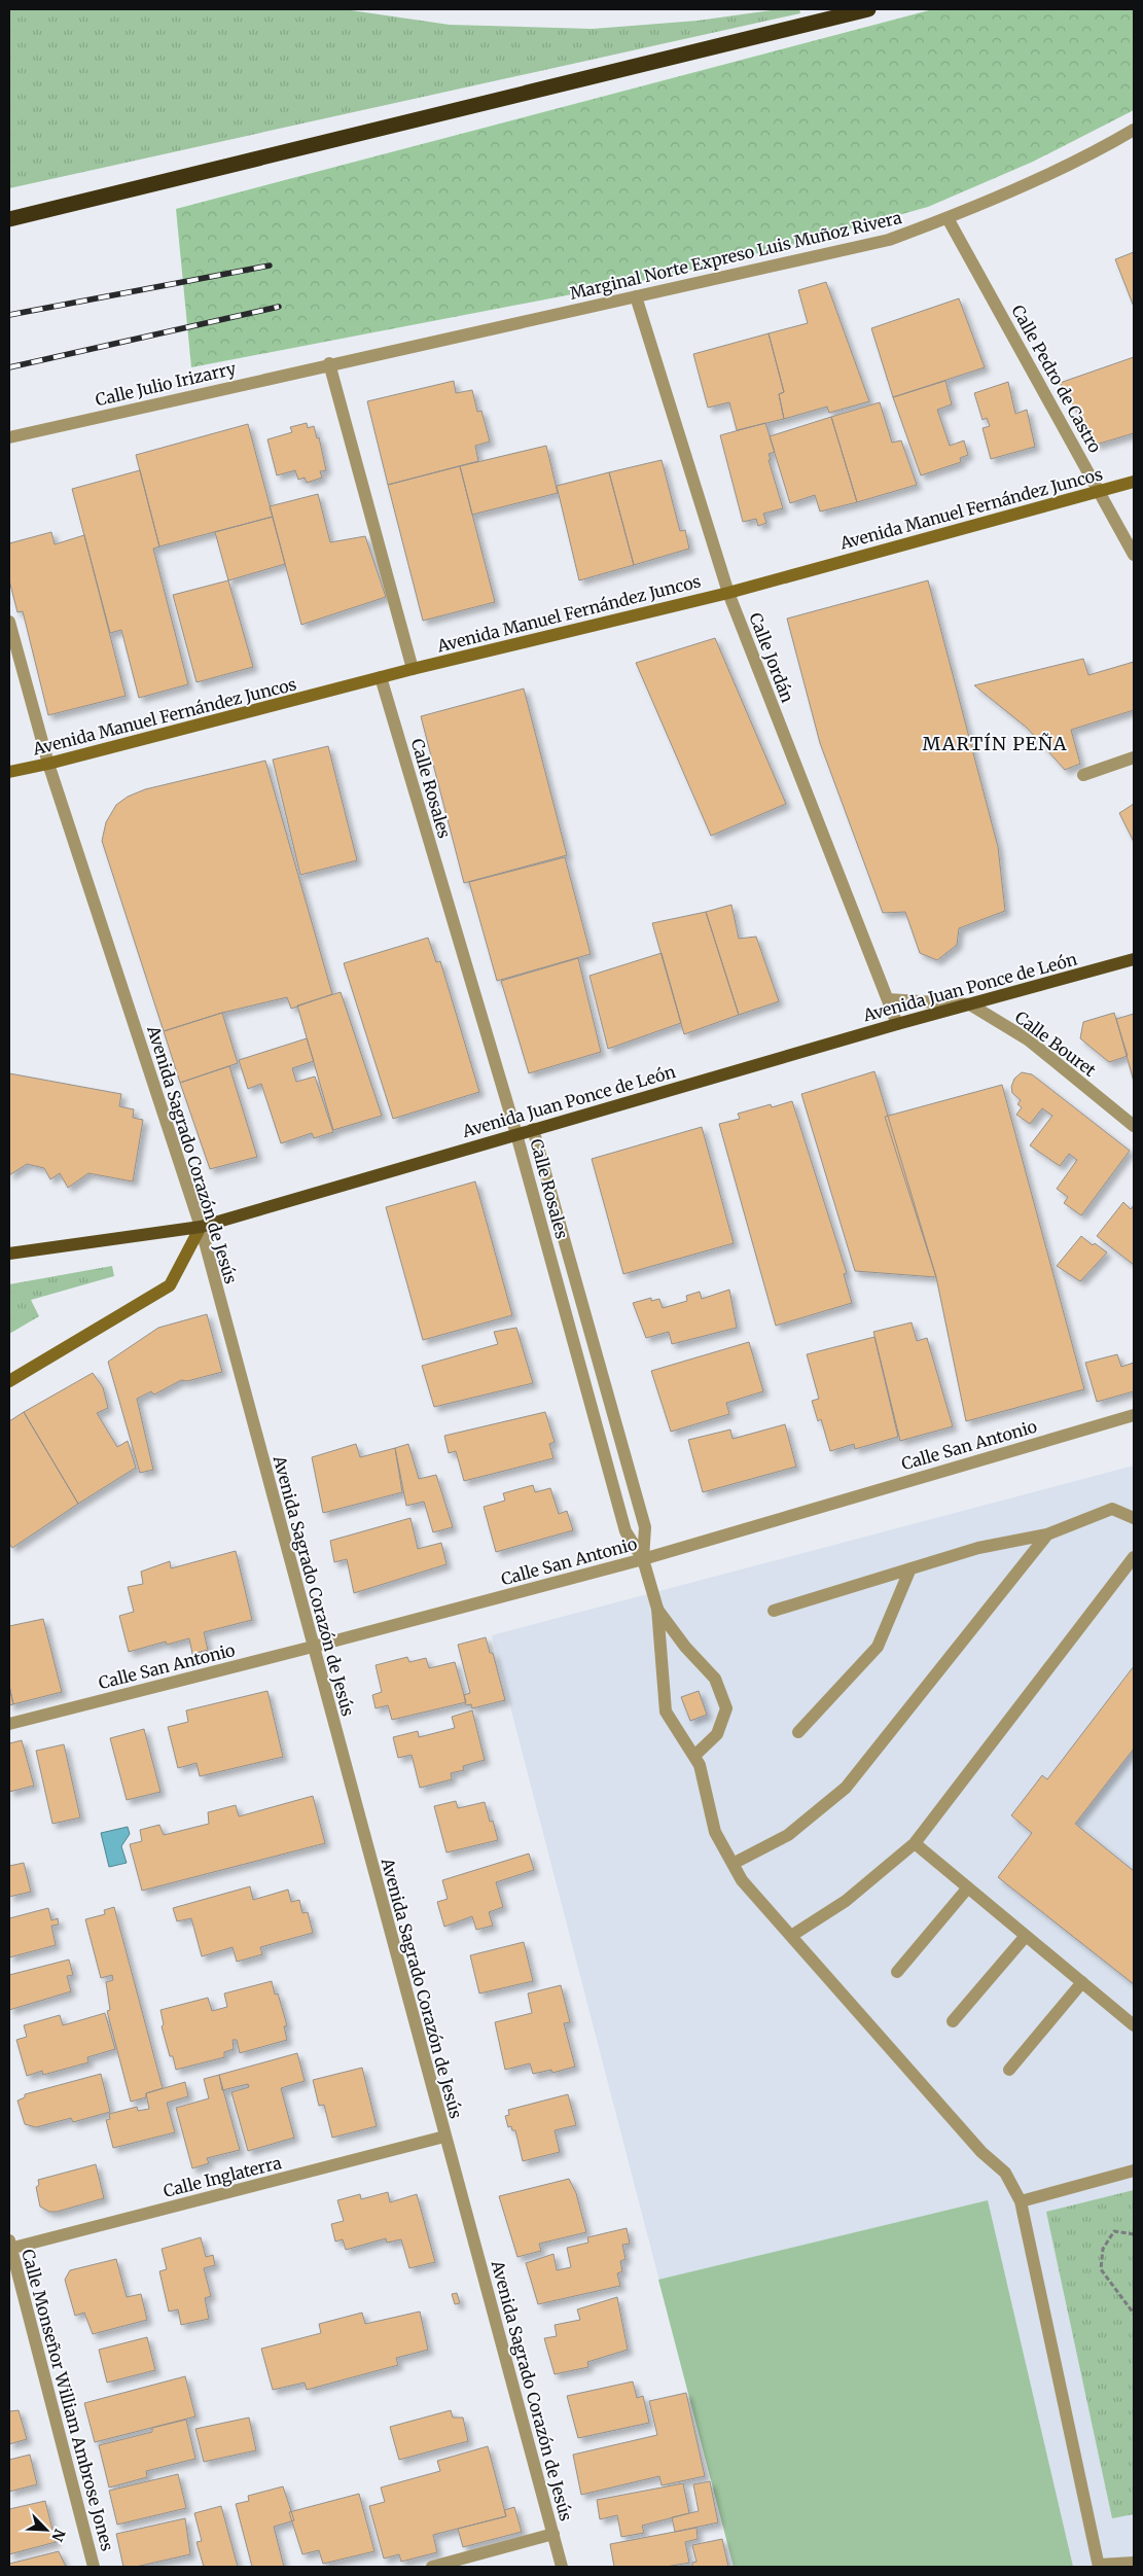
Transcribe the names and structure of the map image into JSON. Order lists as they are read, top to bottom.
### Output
{
  "streets": {
    "main road": ["Avenida Manuel Fernández Juncos", "Avenida Juan Ponce de León"],
    "street": [
      "Marginal Norte Expreso Luis Muñoz Rivera",
      "Calle Pedro de Castro",
      "Calle Julio Irizarry",
      "Calle Jordán",
      "Calle Rosales",
      "Calle Bouret",
      "Avenida Sagrado Corazón de Jesús",
      "Calle San Antonio",
      "Calle Inglaterra",
      "Calle Monseñor William Ambrose Jones"
    ]
  },
  "crossings": [
    ["Marginal Norte Expreso Luis Muñoz Rivera", "Calle Pedro de Castro"],
    ["Marginal Norte Expreso Luis Muñoz Rivera", "Calle Julio Irizarry"],
    ["Marginal Norte Expreso Luis Muñoz Rivera", "Calle Jordán"],
    ["Calle Pedro de Castro", "Avenida Manuel Fernández Juncos"],
    ["Avenida Manuel Fernández Juncos", "Calle Jordán"],
    ["Avenida Manuel Fernández Juncos", "Calle Rosales"],
    ["Avenida Manuel Fernández Juncos", "Avenida Sagrado Corazón de Jesús"],
    ["Calle Jordán", "Avenida Juan Ponce de León"],
    ["Calle Jordán", "Calle Bouret"],
    ["Calle Rosales", "Avenida Juan Ponce de León"],
    ["Calle Rosales", "Calle San Antonio"],
    ["Avenida Juan Ponce de León", "Calle Bouret"],
    ["Avenida Juan Ponce de León", "Avenida Sagrado Corazón de Jesús"],
    ["Avenida Sagrado Corazón de Jesús", "Calle San Antonio"],
    ["Avenida Sagrado Corazón de Jesús", "Calle Inglaterra"],
    ["Calle Inglaterra", "Calle Monseñor William Ambrose Jones"]
  ],
  "districts": ["MARTÍN PEÑA"],
  "north": "bottom right"
}
